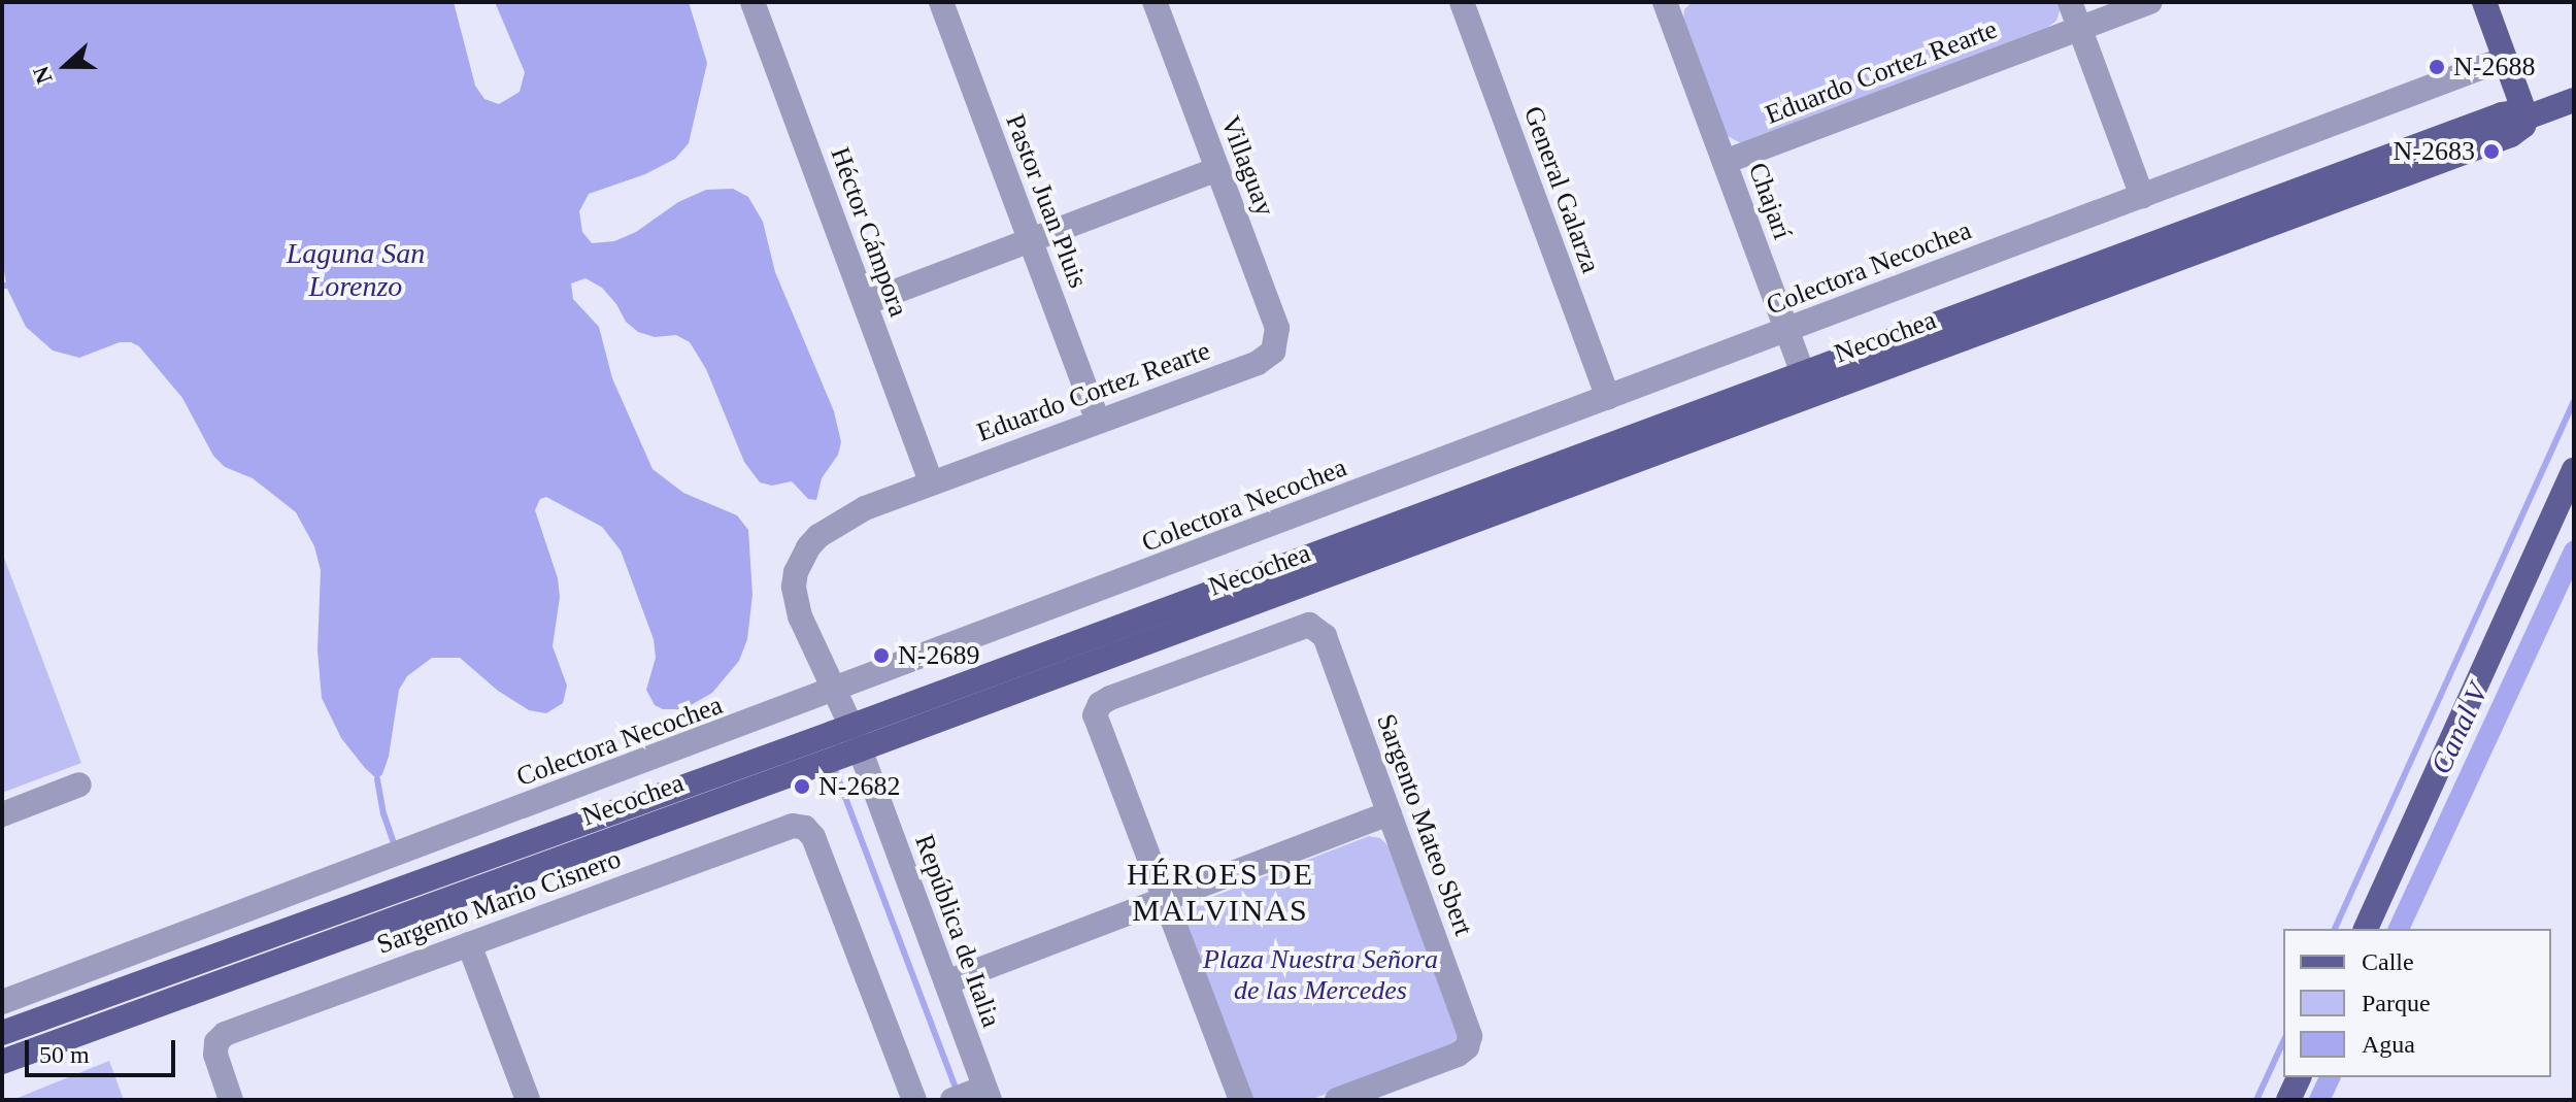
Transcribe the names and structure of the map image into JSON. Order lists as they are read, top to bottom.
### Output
{
  "streets": {
    "main road": ["Necochea"],
    "street": [
      "Eduardo Cortez Rearte",
      "Villaguay",
      "General Galarza",
      "Pastor Juan Pluis",
      "Chajarí",
      "Héctor Cámpora",
      "Colectora Necochea",
      "Sargento Mateo Sbert",
      "Sargento Mario Cisnero",
      "República de Italia"
    ]
  },
  "crossings": [
    ["Eduardo Cortez Rearte", "Villaguay"],
    ["Eduardo Cortez Rearte", "Pastor Juan Pluis"],
    ["Eduardo Cortez Rearte", "Chajarí"],
    ["Eduardo Cortez Rearte", "Héctor Cámpora"],
    ["Eduardo Cortez Rearte", "Colectora Necochea"],
    ["Eduardo Cortez Rearte", "República de Italia"],
    ["General Galarza", "Colectora Necochea"],
    ["Chajarí", "Colectora Necochea"],
    ["Chajarí", "Necochea"],
    ["Colectora Necochea", "República de Italia"],
    ["Necochea", "República de Italia"]
  ],
  "districts": ["HÉROES DE MALVINAS"],
  "water": ["Laguna San Lorenzo", "Canal V"],
  "parks": ["Plaza Nuestra Señora de las Mercedes"],
  "places": [
    "N-2688",
    "N-2683",
    "N-2689",
    "N-2682"
  ],
  "legend": ["Calle", "Parque", "Agua"],
  "scale_bar": "50 m",
  "north": "left"
}
